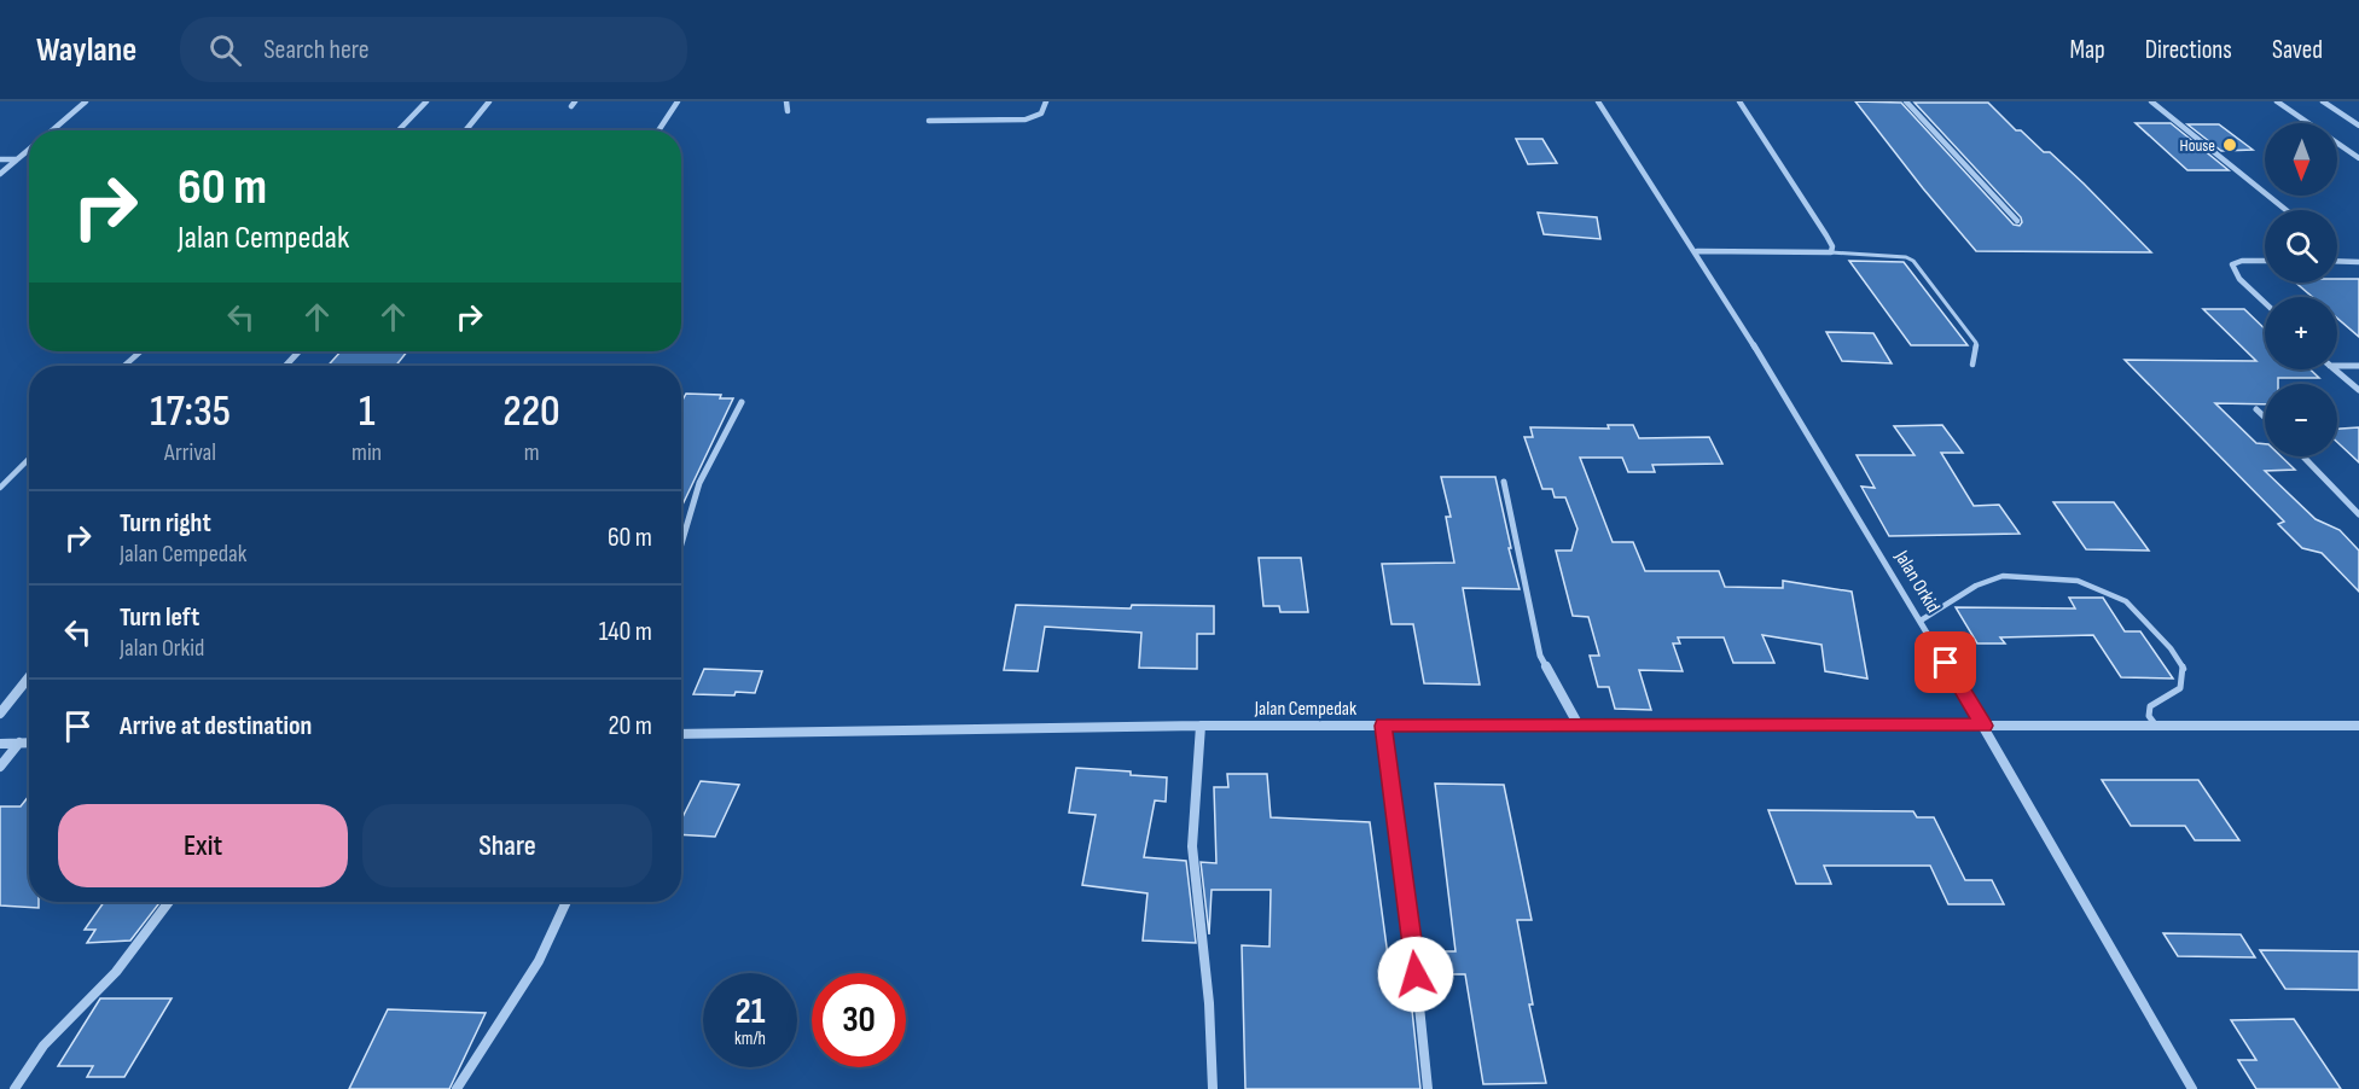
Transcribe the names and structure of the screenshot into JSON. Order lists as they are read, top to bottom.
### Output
{
  "streets": {
    "street": ["Jalan Orkid", "Jalan Cempedak"]
  },
  "crossings": [
    ["Jalan Orkid", "Jalan Cempedak"]
  ],
  "places": ["House"],
  "north": "bottom",
  "page": {
    "header": "Waylane",
    "search": "Search here",
    "nav": ["Map", "Directions", "Saved"],
    "map_buttons": ["+", "−"],
    "turn": ["60 m", "Jalan Cempedak"],
    "eta": [
      "17:35",
      "Arrival",
      "1",
      "min",
      "220",
      "m"
    ],
    "list": [
      {
        "name": "Turn right",
        "note": "Jalan Cempedak",
        "value": "60 m"
      },
      {
        "name": "Turn left",
        "note": "Jalan Orkid",
        "value": "140 m"
      },
      {
        "name": "Arrive at destination",
        "value": "20 m"
      }
    ],
    "buttons": ["Exit", "Share"],
    "speed": "21 km/h",
    "limit": "30"
  }
}
